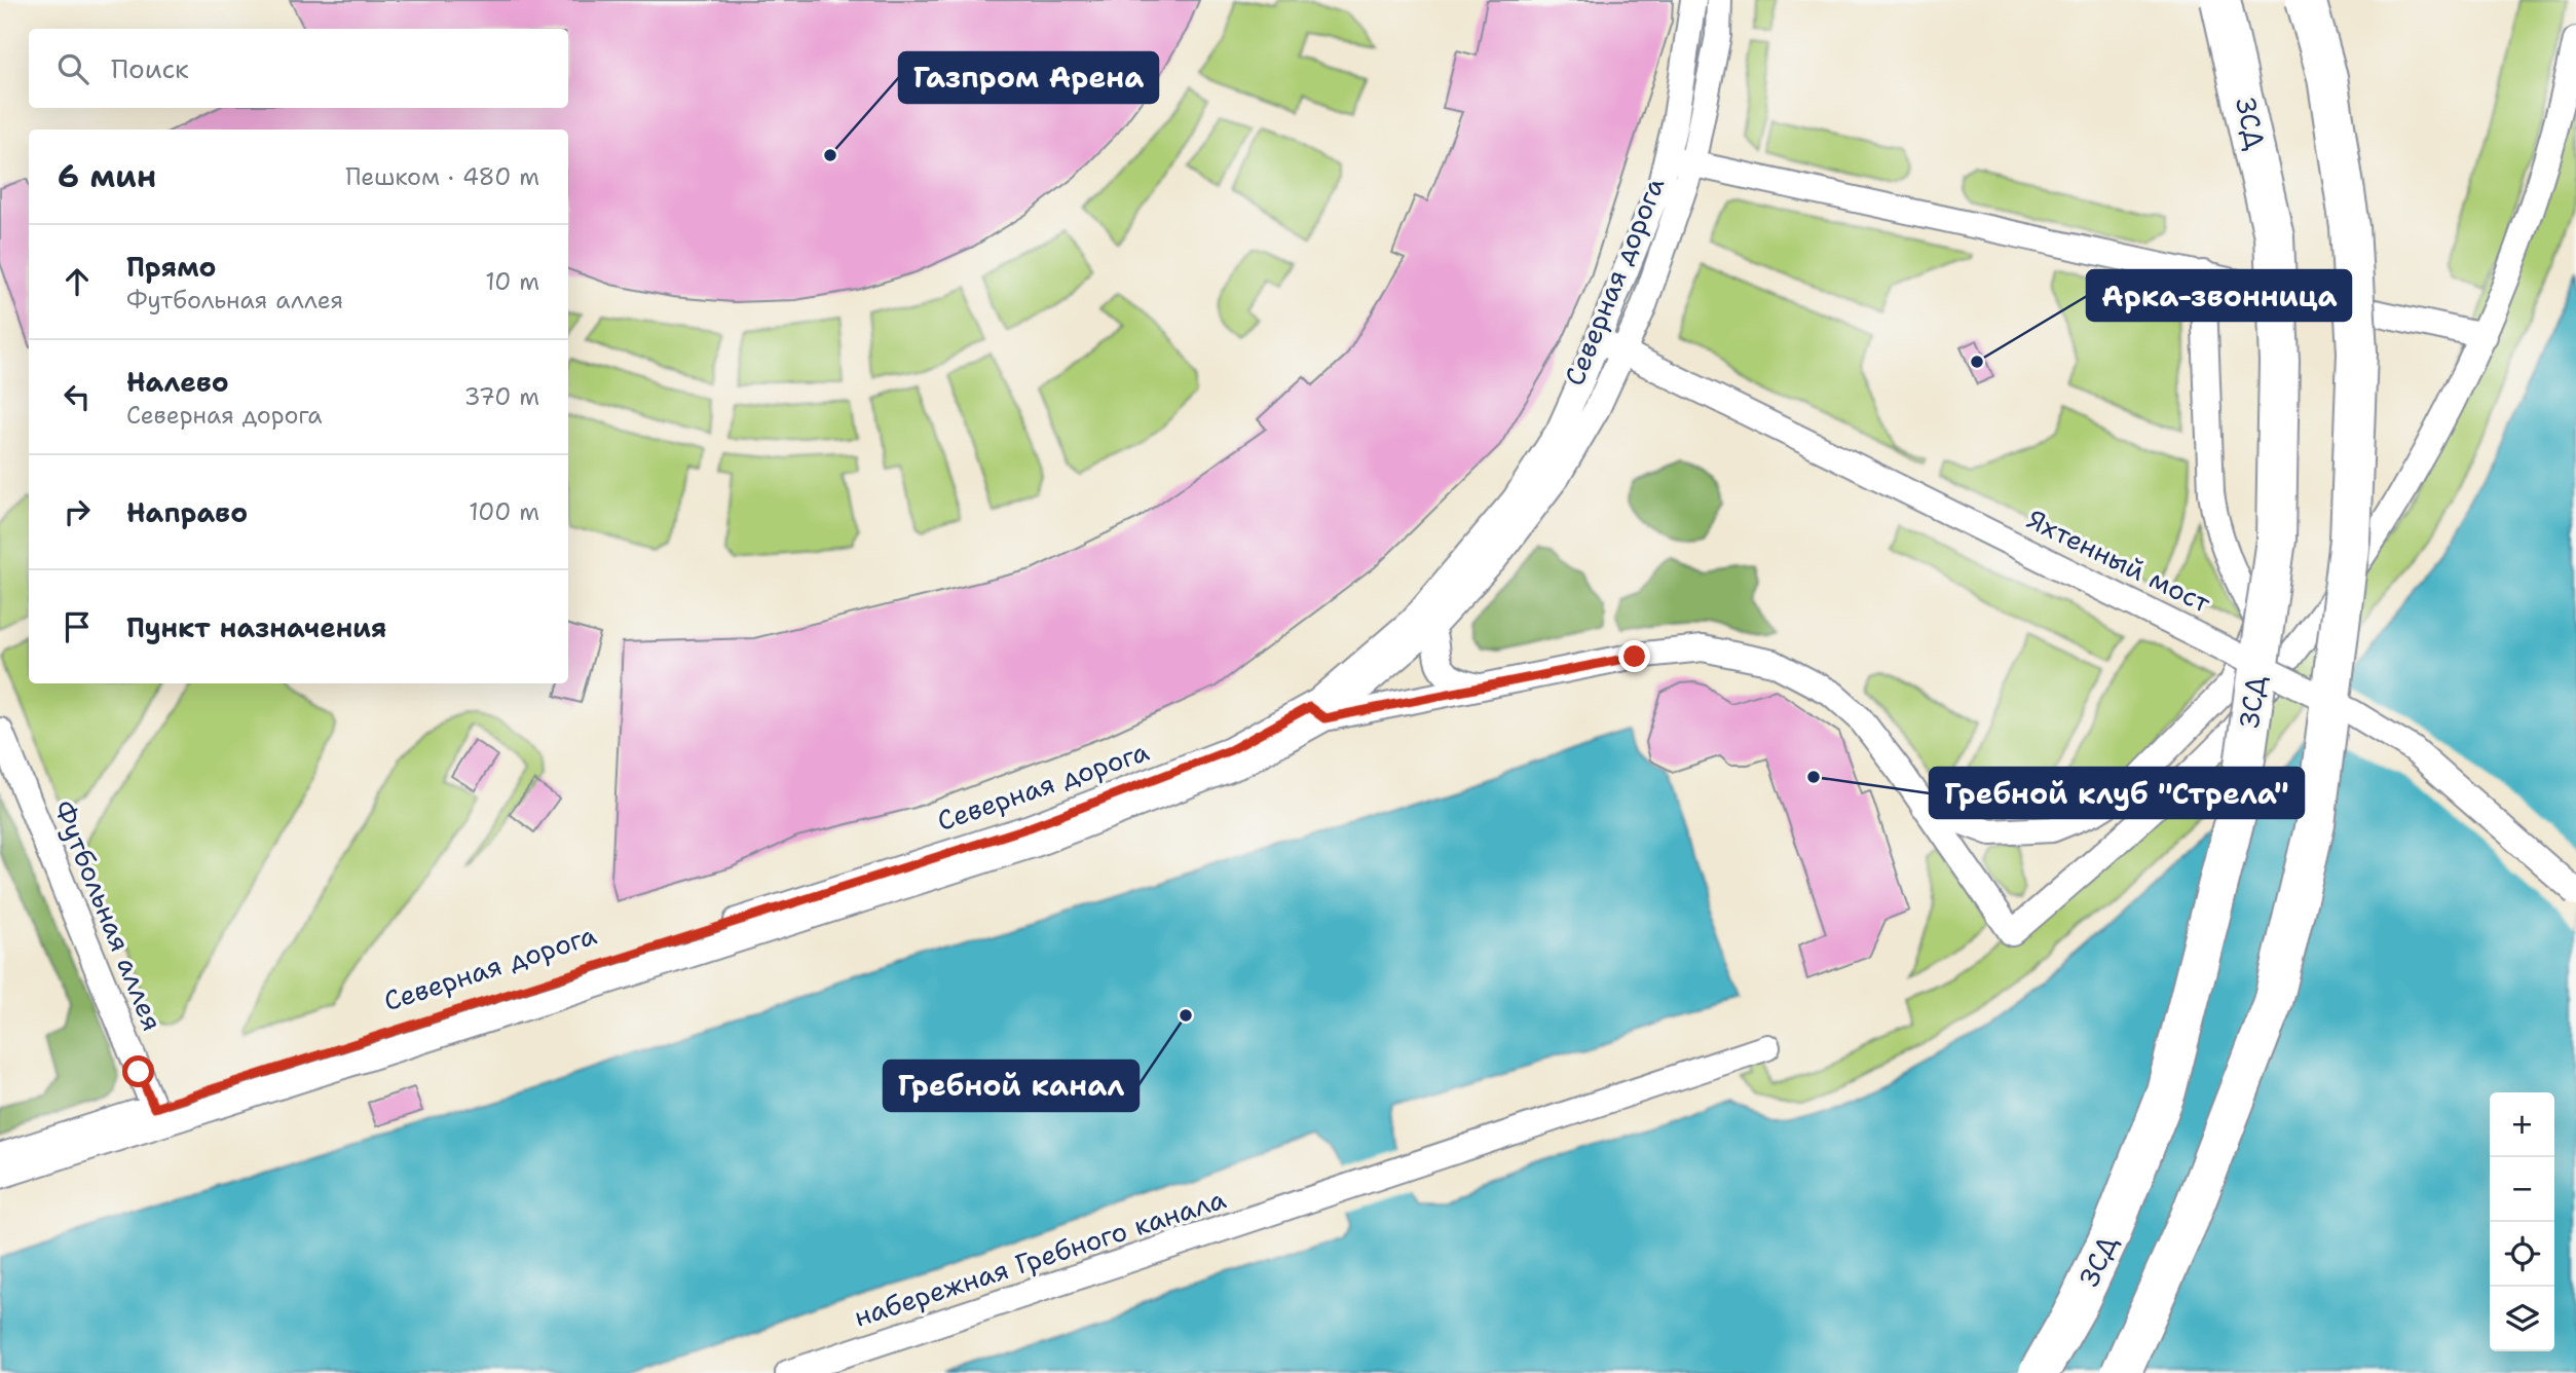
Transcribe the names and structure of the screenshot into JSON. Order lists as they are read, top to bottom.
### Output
{
  "streets": {
    "highway": ["ЗСД"],
    "street": [
      "Северная дорога",
      "Яхтенный мост",
      "Футбольная аллея",
      "набережная Гребного канала"
    ]
  },
  "crossings": [
    ["Северная дорога", "Яхтенный мост"],
    ["Северная дорога", "Футбольная аллея"]
  ],
  "places": [
    "Газпром Арена",
    "Арка-звонница",
    "Гребной клуб \"Стрела\"",
    "Гребной канал"
  ],
  "page": {
    "search": "Поиск",
    "heading": ["6 мин", "Пешком · 480 m"],
    "list": [
      ["Прямо", "Футбольная аллея", "10 m"],
      ["Налево", "Северная дорога", "370 m"],
      ["Направо", "100 m"],
      "Пункт назначения"
    ],
    "map_buttons": ["+", "−"]
  }
}
